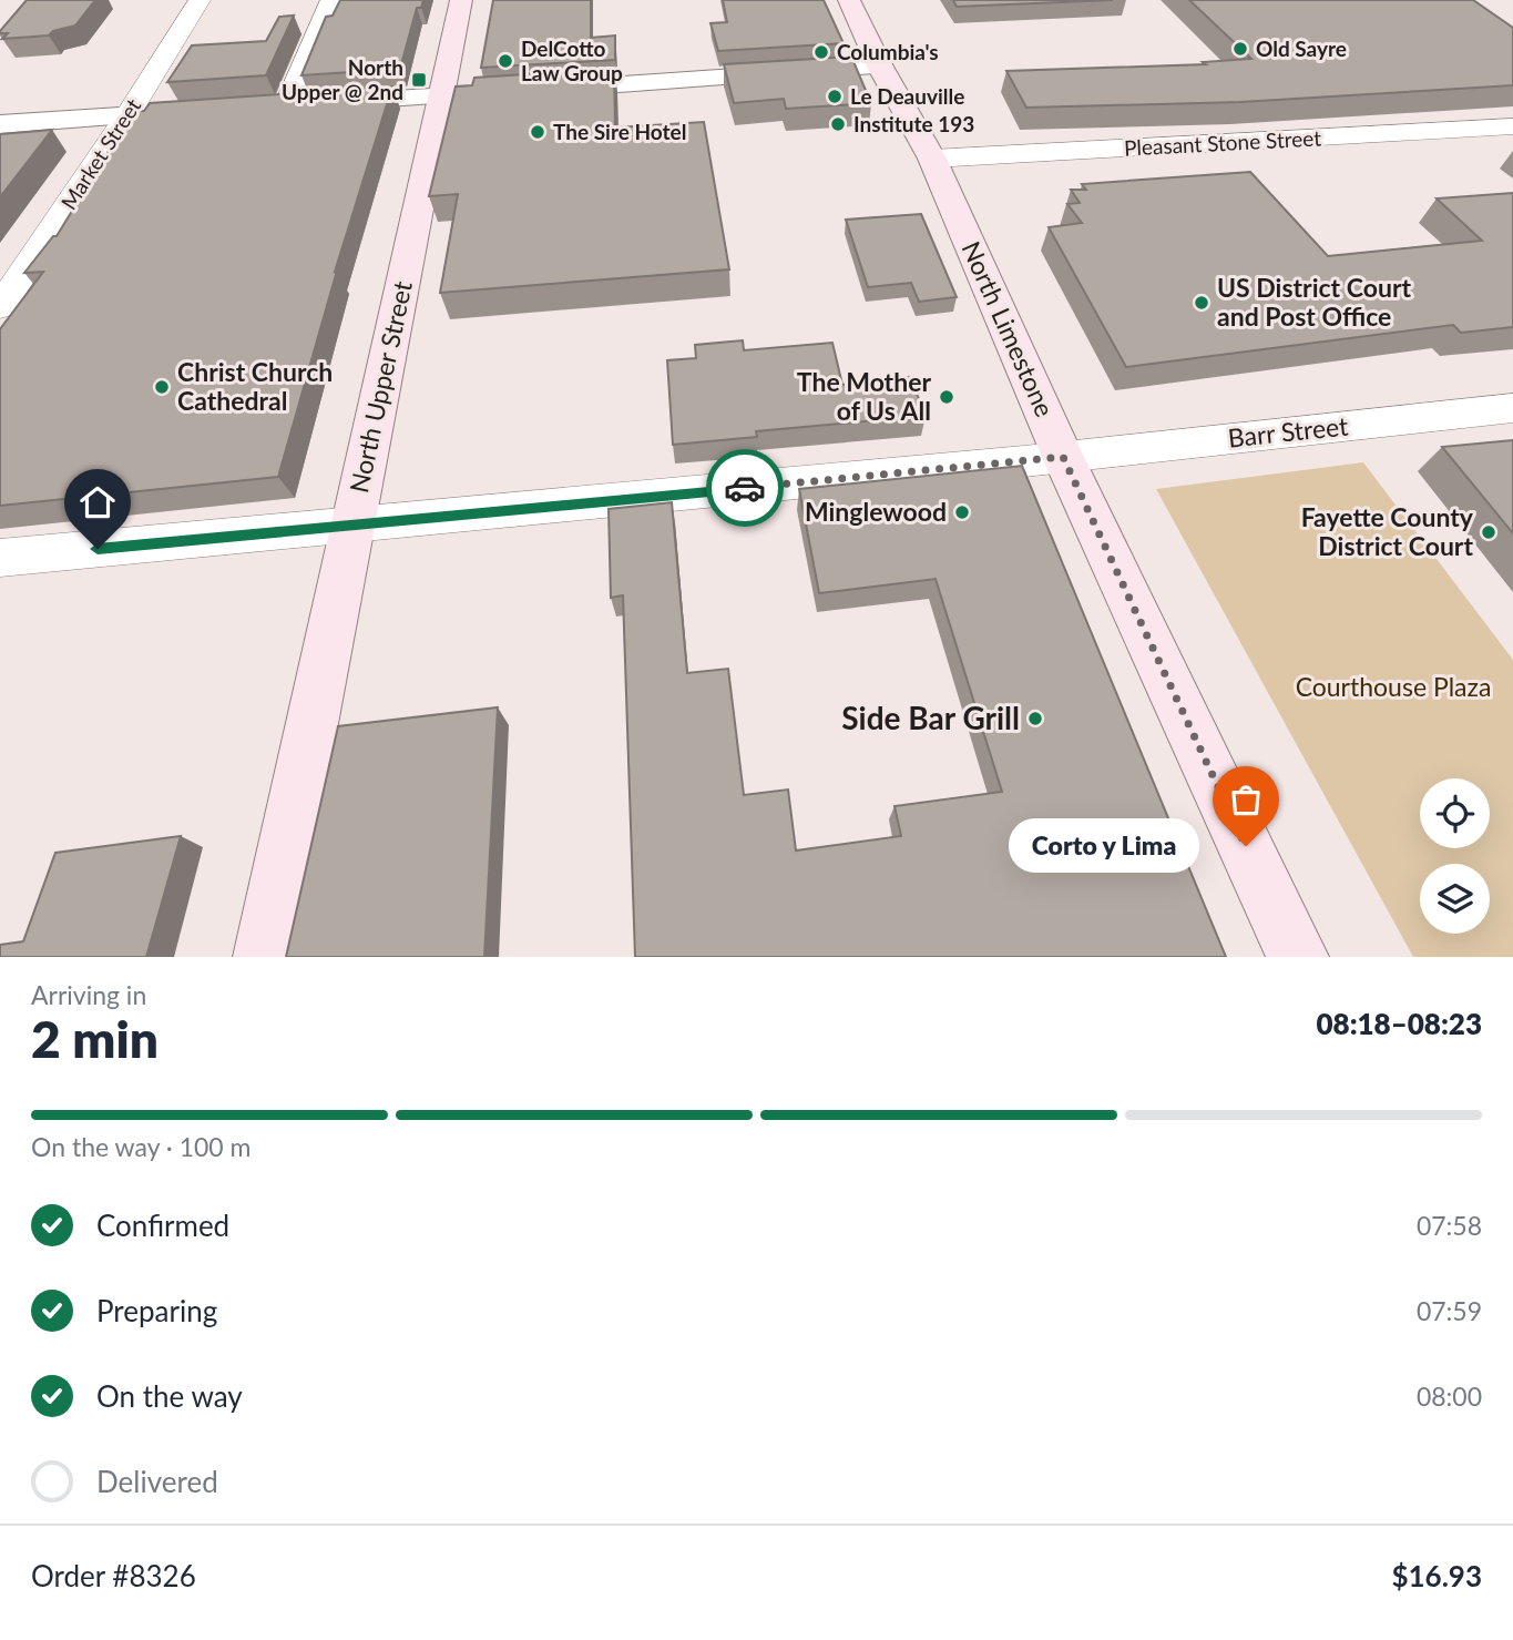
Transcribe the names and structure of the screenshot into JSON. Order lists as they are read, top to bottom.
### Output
{
  "streets": {
    "main road": ["North Limestone", "North Upper Street"],
    "street": ["Pleasant Stone Street", "Market Street", "Barr Street"]
  },
  "crossings": [
    ["Pleasant Stone Street", "North Limestone"],
    ["North Limestone", "Barr Street"],
    ["North Upper Street", "Barr Street"]
  ],
  "parks": ["Courthouse Plaza"],
  "places": {
    "other": [
      "Old Sayre",
      "Columbia's",
      "DelCotto Law Group",
      "Le Deauville",
      "Institute 193",
      "The Sire Hotel",
      "US District Court and Post Office",
      "Christ Church Cathedral",
      "The Mother of Us All",
      "Minglewood",
      "Fayette County District Court",
      "Side Bar Grill",
      "Corto y Lima"
    ],
    "transit": ["North Upper @ 2nd"]
  },
  "page": {
    "bubble": "Corto y Lima",
    "heading": ["2 min", "Arriving in", "08:18–08:23"],
    "panel": ["Order #8326", "$16.93"],
    "bar": "On the way · 100 m",
    "list": [
      ["Confirmed", "07:58"],
      ["Preparing", "07:59"],
      ["On the way", "08:00"],
      "Delivered"
    ]
  }
}
